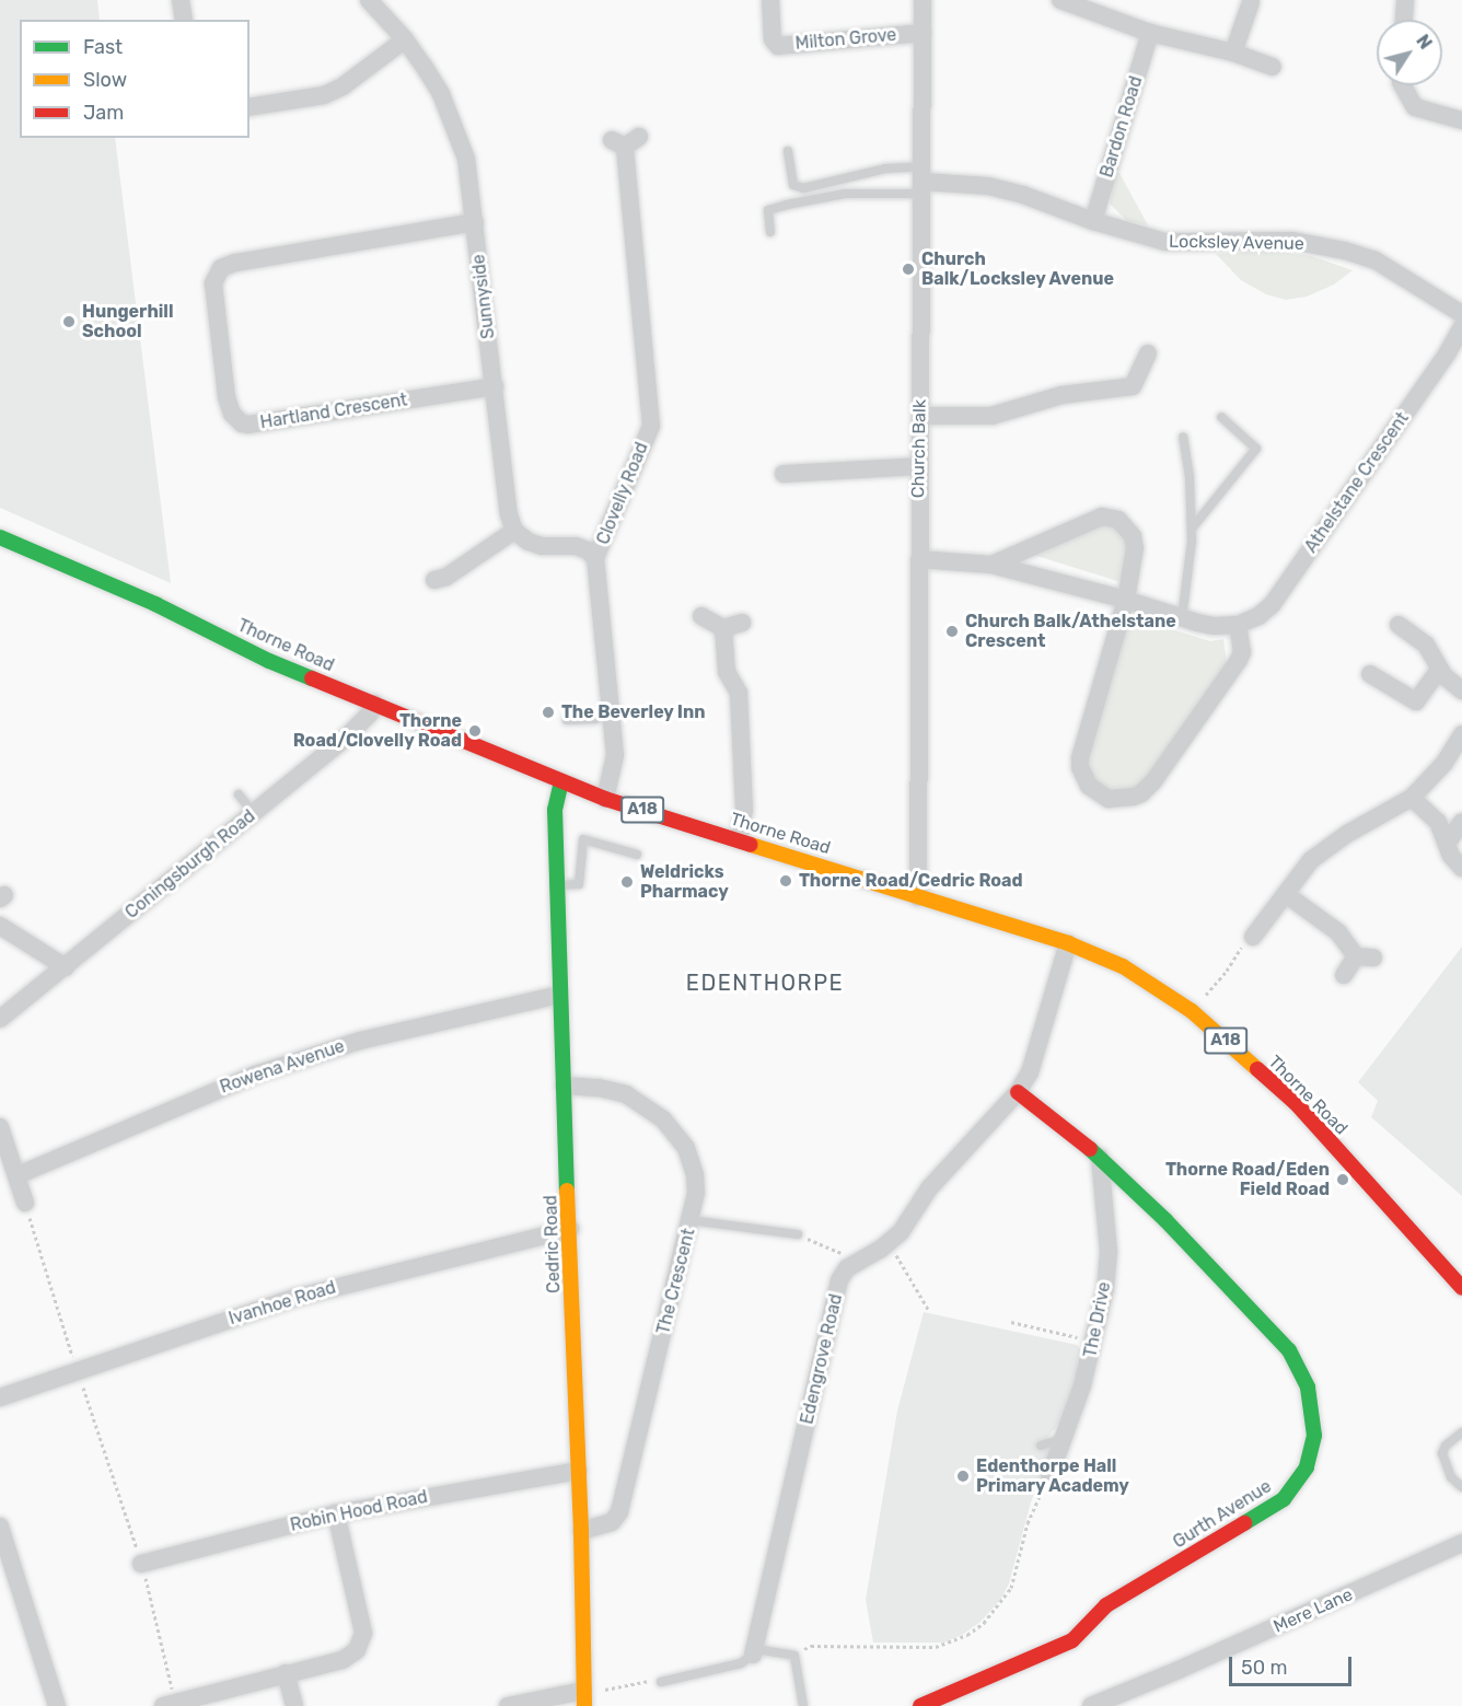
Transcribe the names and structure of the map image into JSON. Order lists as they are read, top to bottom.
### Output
{
  "streets": {
    "street": [
      "Milton Grove",
      "Bardon Road",
      "Locksley Avenue",
      "Sunnyside",
      "Hartland Crescent",
      "Church Balk",
      "Athelstane Crescent",
      "Clovelly Road",
      "Thorne Road",
      "A18",
      "Coningsburgh Road",
      "Rowena Avenue",
      "Cedric Road",
      "The Crescent",
      "Ivanhoe Road",
      "The Drive",
      "Edengrove Road",
      "Robin Hood Road",
      "Gurth Avenue",
      "Mere Lane"
    ]
  },
  "crossings": [
    ["Milton Grove", "Church Balk"],
    ["Bardon Road", "Locksley Avenue"],
    ["Locksley Avenue", "Church Balk"],
    ["Sunnyside", "Hartland Crescent"],
    ["Church Balk", "Thorne Road"],
    ["Clovelly Road", "Thorne Road"],
    ["Thorne Road", "Coningsburgh Road"],
    ["Thorne Road", "Cedric Road"],
    ["Thorne Road", "Edengrove Road"],
    ["Rowena Avenue", "Cedric Road"],
    ["Cedric Road", "The Crescent"],
    ["Cedric Road", "Ivanhoe Road"],
    ["Cedric Road", "Robin Hood Road"],
    ["The Drive", "Gurth Avenue"],
    ["Edengrove Road", "Gurth Avenue"]
  ],
  "districts": ["EDENTHORPE"],
  "places": [
    "Church Balk/Locksley Avenue",
    "Hungerhill School",
    "Church Balk/Athelstane Crescent",
    "The Beverley Inn",
    "Thorne Road/Clovelly Road",
    "Thorne Road/Cedric Road",
    "Weldricks Pharmacy",
    "Thorne Road/Eden Field Road",
    "Edenthorpe Hall Primary Academy"
  ],
  "legend": ["Fast", "Slow", "Jam"],
  "scale_bar": "50 m",
  "north": "top right"
}
